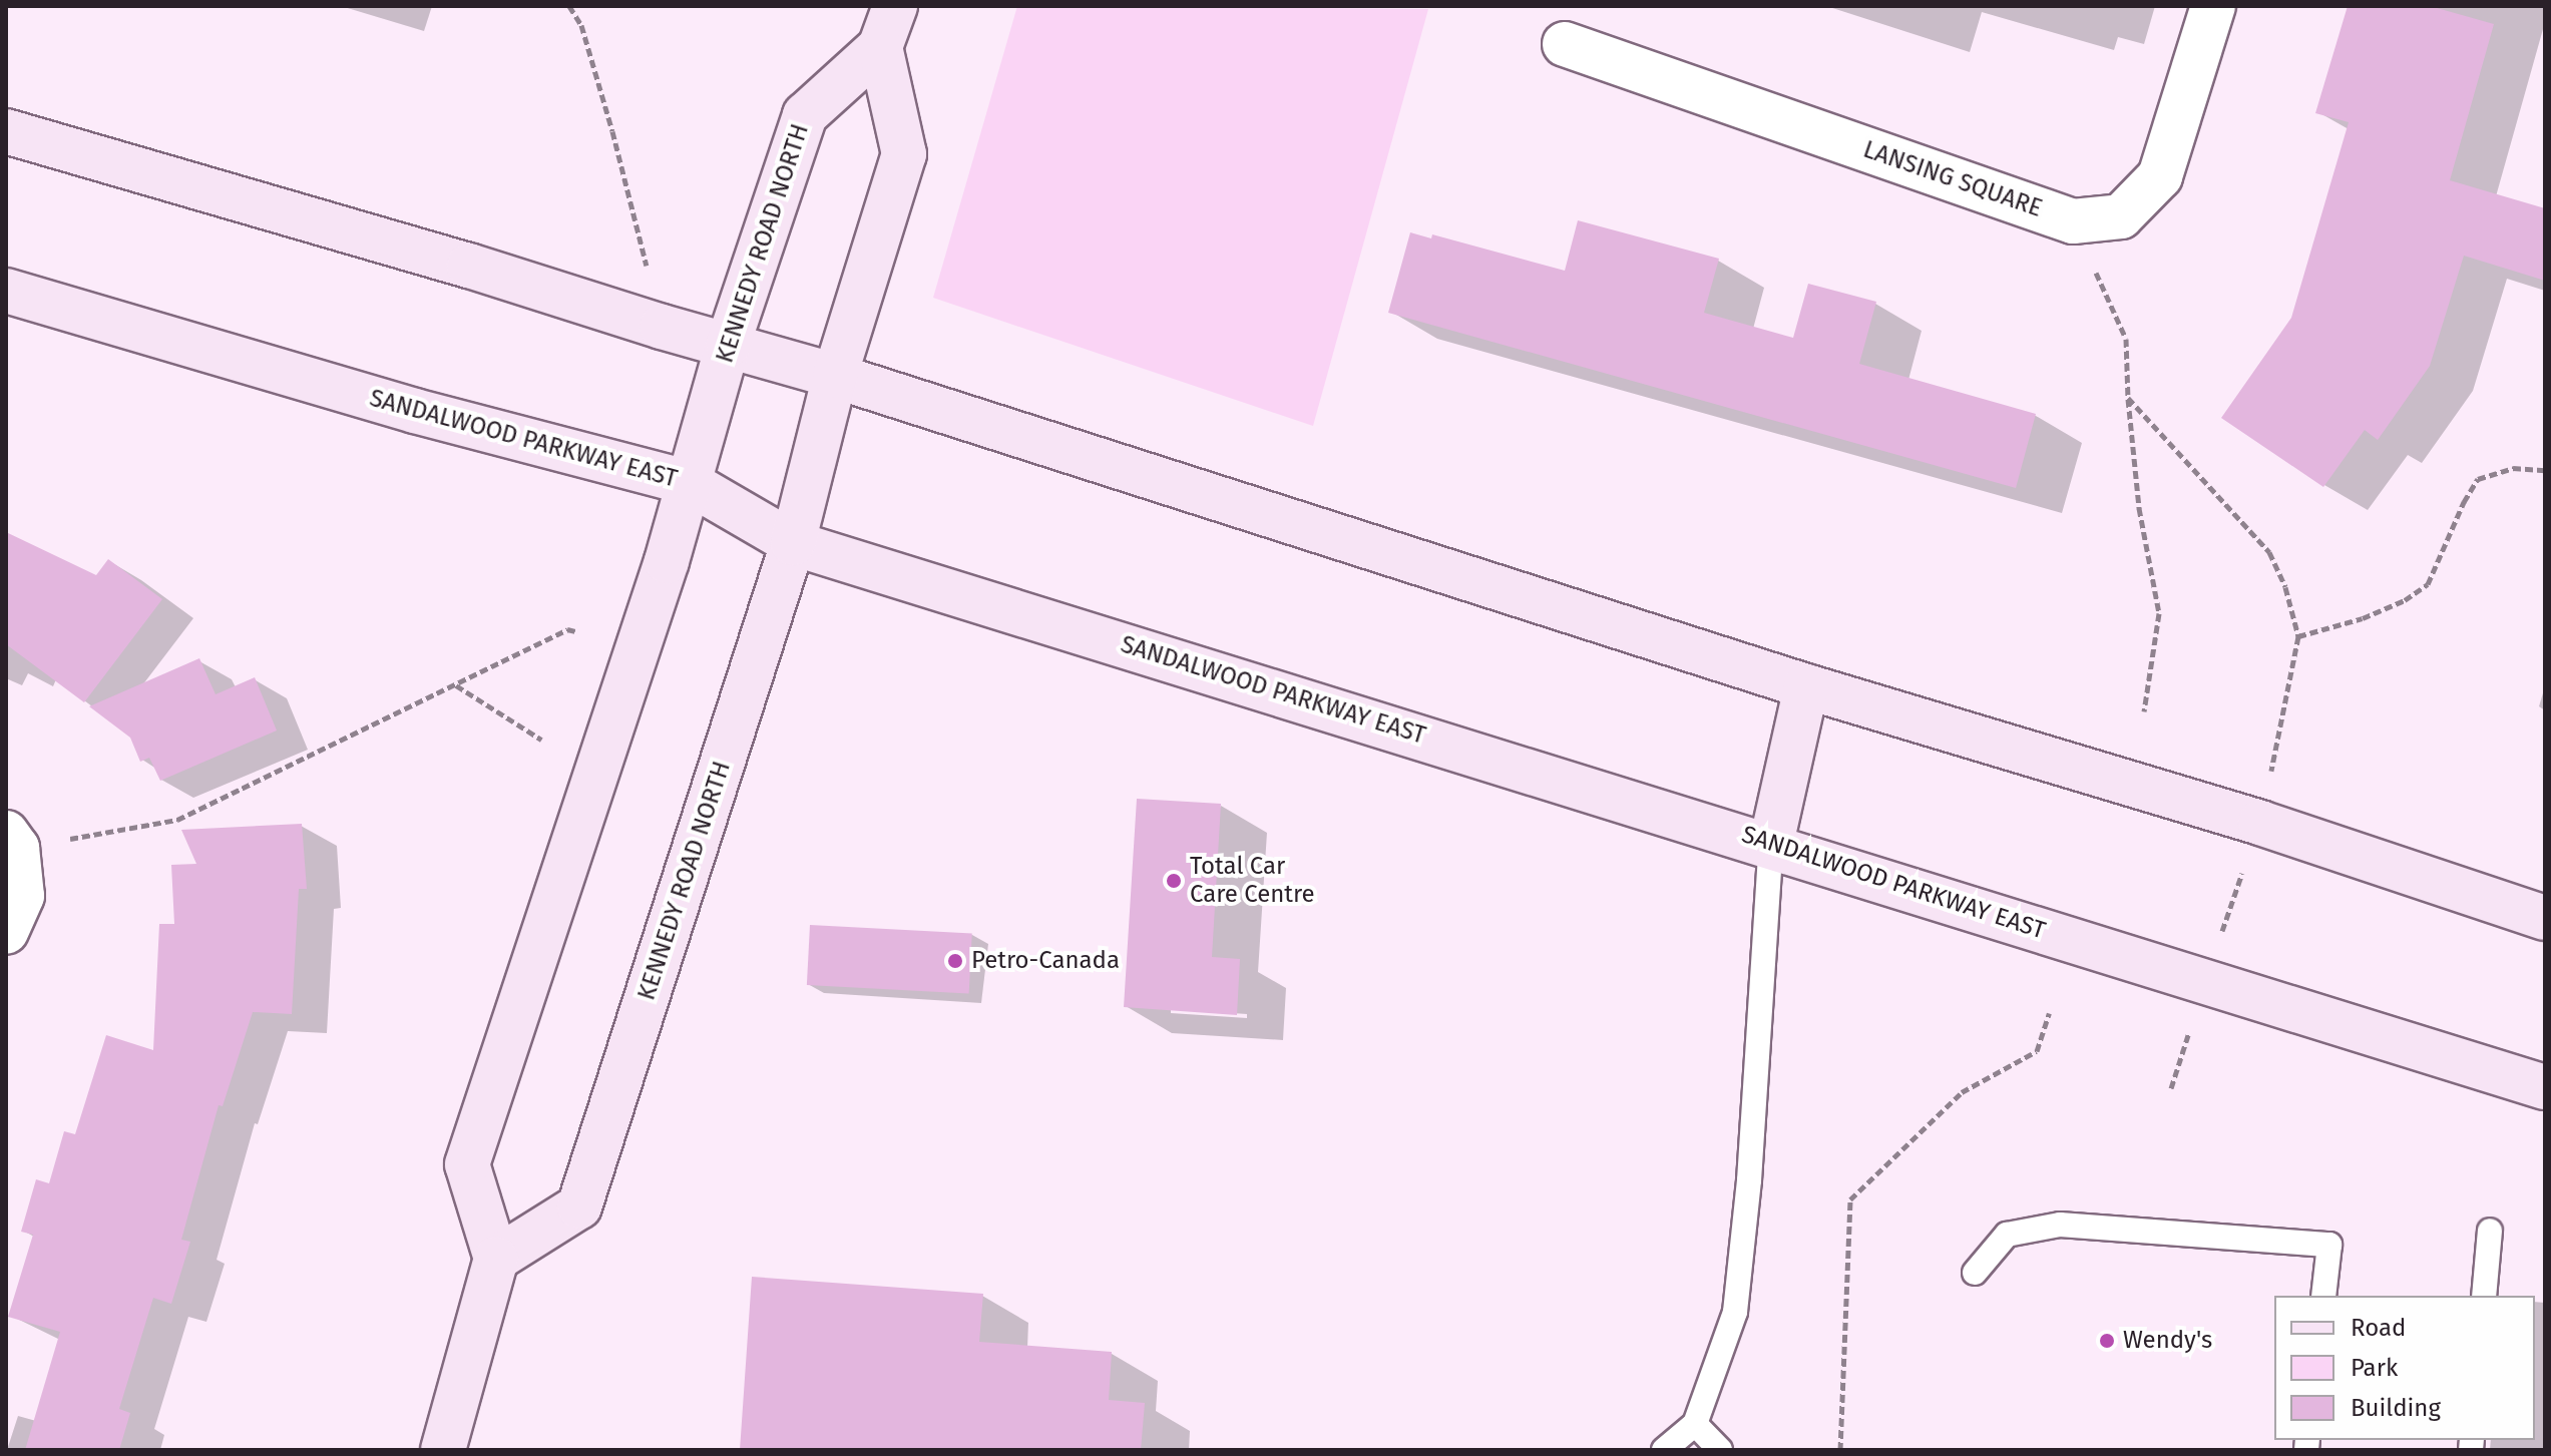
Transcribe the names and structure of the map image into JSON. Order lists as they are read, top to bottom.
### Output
{
  "streets": {
    "main road": ["KENNEDY ROAD NORTH", "SANDALWOOD PARKWAY EAST"],
    "street": ["LANSING SQUARE"]
  },
  "crossings": [
    ["KENNEDY ROAD NORTH", "SANDALWOOD PARKWAY EAST"]
  ],
  "places": ["Total Car Care Centre", "Petro-Canada", "Wendy's"],
  "legend": ["Road", "Park", "Building"]
}
